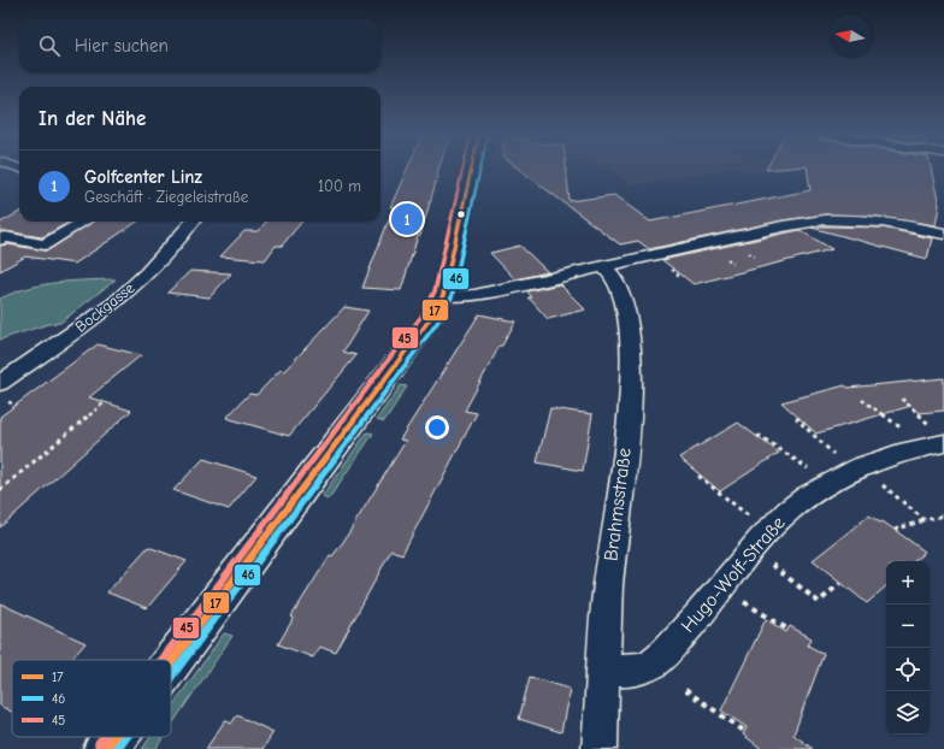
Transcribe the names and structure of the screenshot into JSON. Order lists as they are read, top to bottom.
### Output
{
  "streets": {
    "street": ["Bockgasse", "Brahmsstraße", "Hugo-Wolf-Straße"]
  },
  "crossings": [
    ["Brahmsstraße", "Hugo-Wolf-Straße"]
  ],
  "lines": ["transit line 17", "transit line 46", "transit line 45"],
  "legend": ["17", "46", "45"],
  "north": "left",
  "page": {
    "search": "Hier suchen",
    "heading": "In der Nähe",
    "list": [
      {
        "mark": "1",
        "name": "Golfcenter Linz",
        "note": "Geschäft · Ziegeleistraße",
        "value": "100 m"
      }
    ],
    "pins": "1",
    "map_buttons": ["+", "−"]
  }
}
